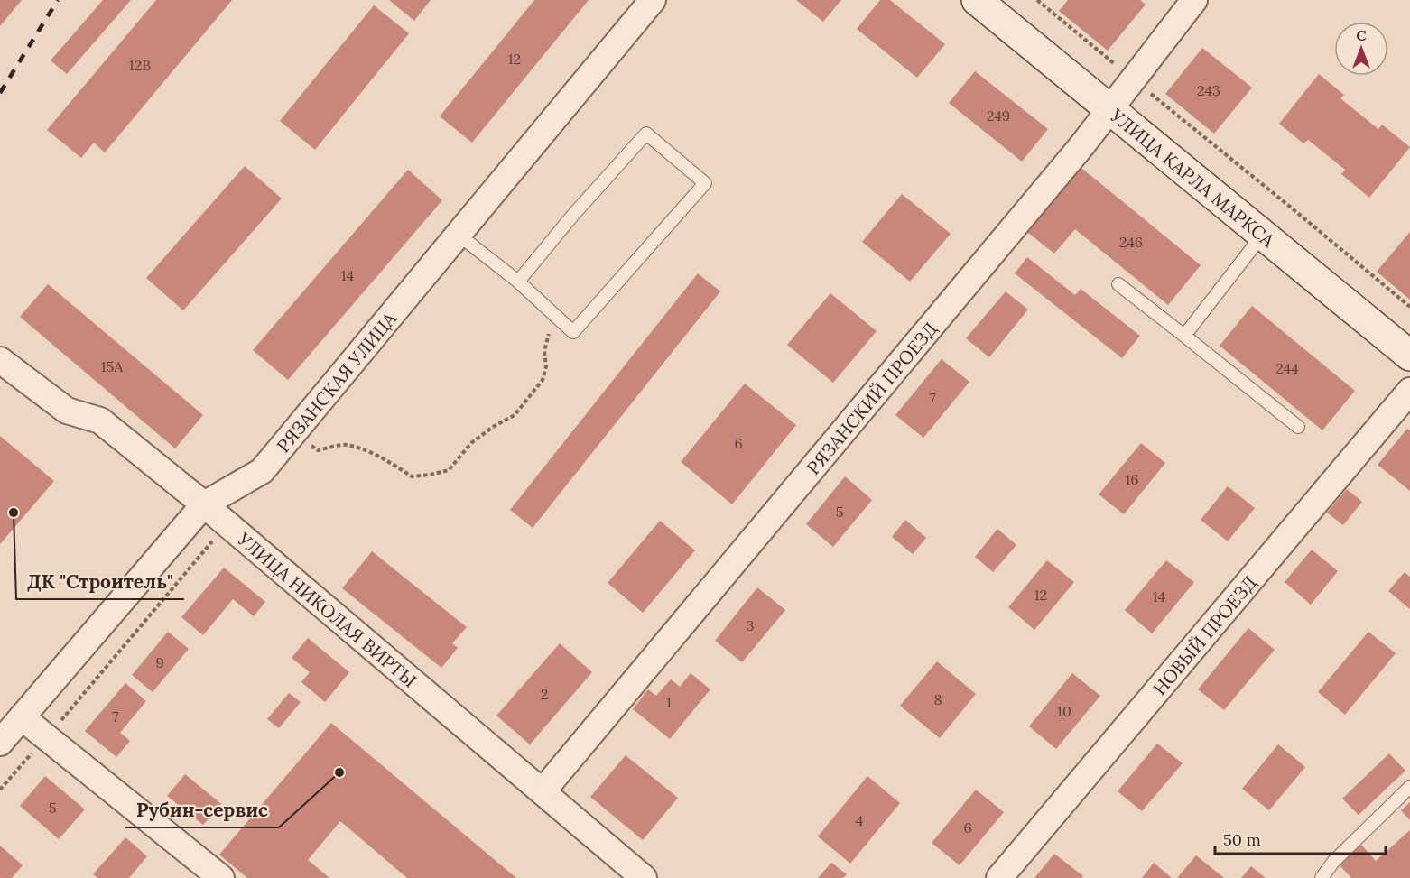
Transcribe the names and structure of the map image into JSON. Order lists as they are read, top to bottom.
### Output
{
  "streets": {
    "main road": ["УЛИЦА КАРЛА МАРКСА"],
    "street": [
      "РЯЗАНСКАЯ УЛИЦА",
      "РЯЗАНСКИЙ ПРОЕЗД",
      "УЛИЦА НИКОЛАЯ ВИРТЫ",
      "НОВЫЙ ПРОЕЗД"
    ]
  },
  "crossings": [
    ["УЛИЦА КАРЛА МАРКСА", "РЯЗАНСКИЙ ПРОЕЗД"],
    ["РЯЗАНСКАЯ УЛИЦА", "УЛИЦА НИКОЛАЯ ВИРТЫ"],
    ["РЯЗАНСКИЙ ПРОЕЗД", "УЛИЦА НИКОЛАЯ ВИРТЫ"]
  ],
  "places": ["ДК \"Строитель\"", "Рубин-сервис"],
  "house_numbers": [
    "12",
    "12В",
    "243",
    "249",
    "246",
    "14",
    "15А",
    "244",
    "7",
    "6",
    "16",
    "5",
    "12",
    "14",
    "3",
    "9",
    "2",
    "8",
    "1",
    "10",
    "7",
    "5",
    "4",
    "6"
  ],
  "scale_bar": "50 m",
  "north": "top"
}
